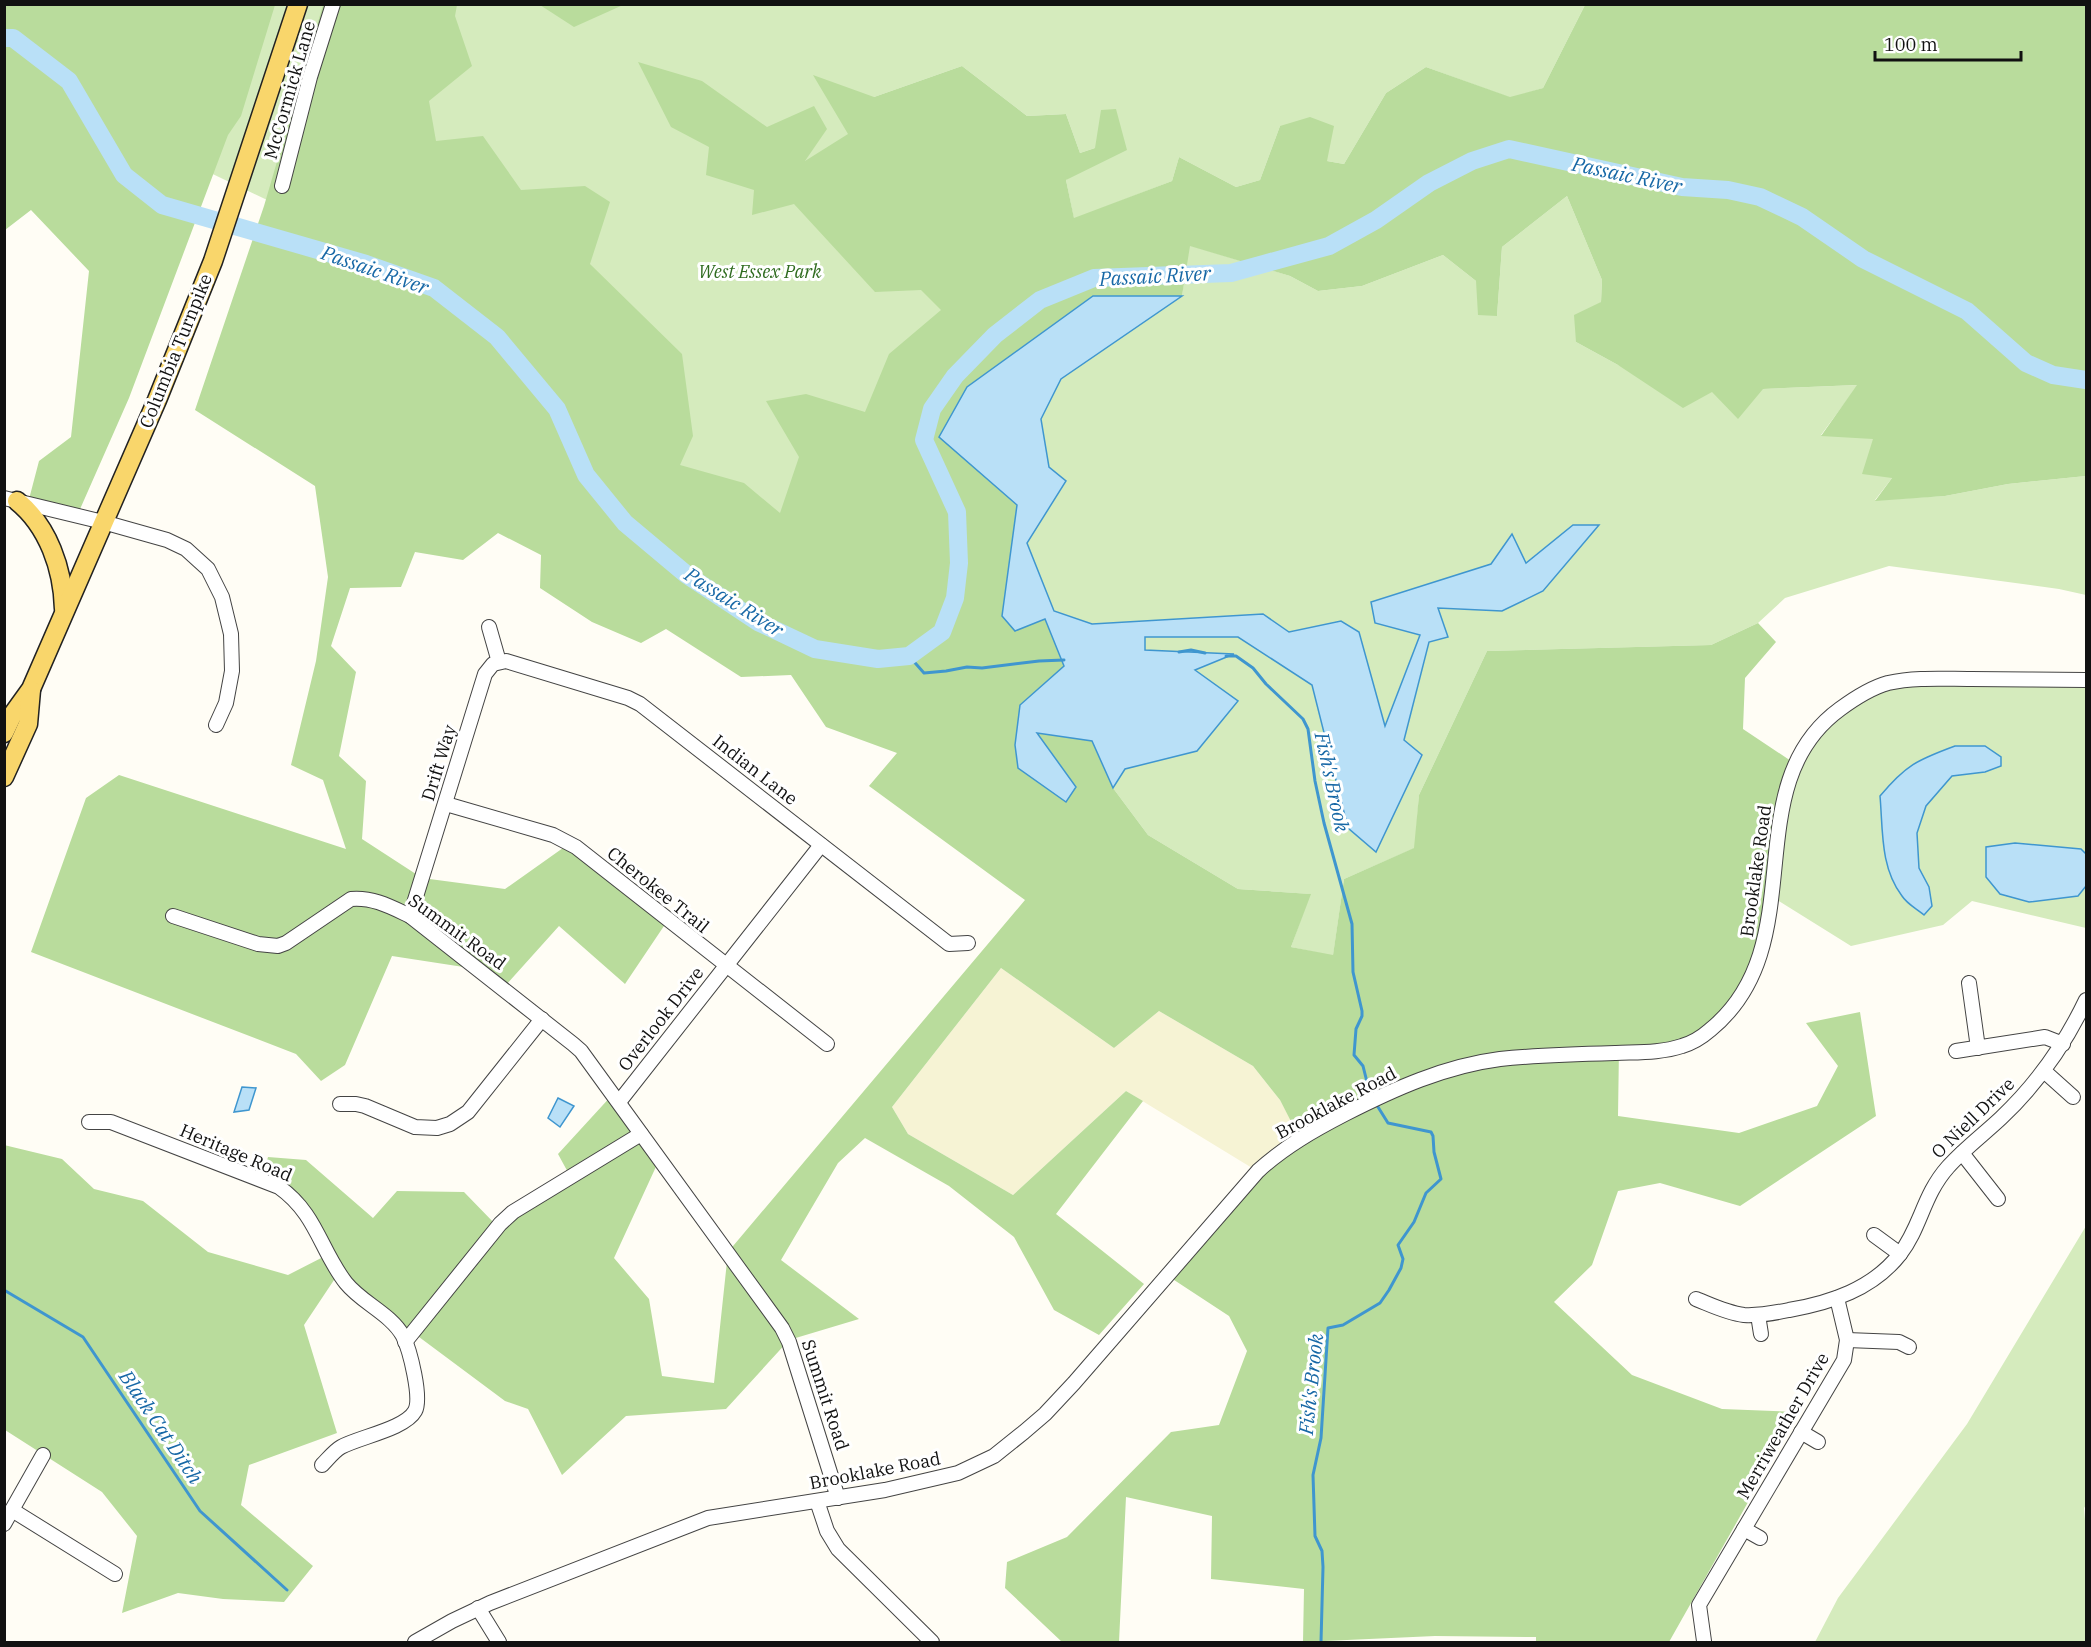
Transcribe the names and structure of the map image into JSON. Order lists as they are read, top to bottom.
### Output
{
  "streets": {
    "main road": ["Columbia Turnpike"],
    "street": [
      "McCormick Lane",
      "Drift Way",
      "Indian Lane",
      "Brooklake Road",
      "Cherokee Trail",
      "Summit Road",
      "Overlook Drive",
      "O Niell Drive",
      "Heritage Road",
      "Merriweather Drive"
    ]
  },
  "crossings": [
    ["Drift Way", "Indian Lane"],
    ["Drift Way", "Cherokee Trail"],
    ["Drift Way", "Summit Road"],
    ["Indian Lane", "Overlook Drive"],
    ["Brooklake Road", "Summit Road"],
    ["Cherokee Trail", "Overlook Drive"],
    ["Summit Road", "Overlook Drive"]
  ],
  "water": ["Passaic River", "Fish's Brook", "Black Cat Ditch"],
  "parks": ["West Essex Park"],
  "scale_bar": "100 m"
}
